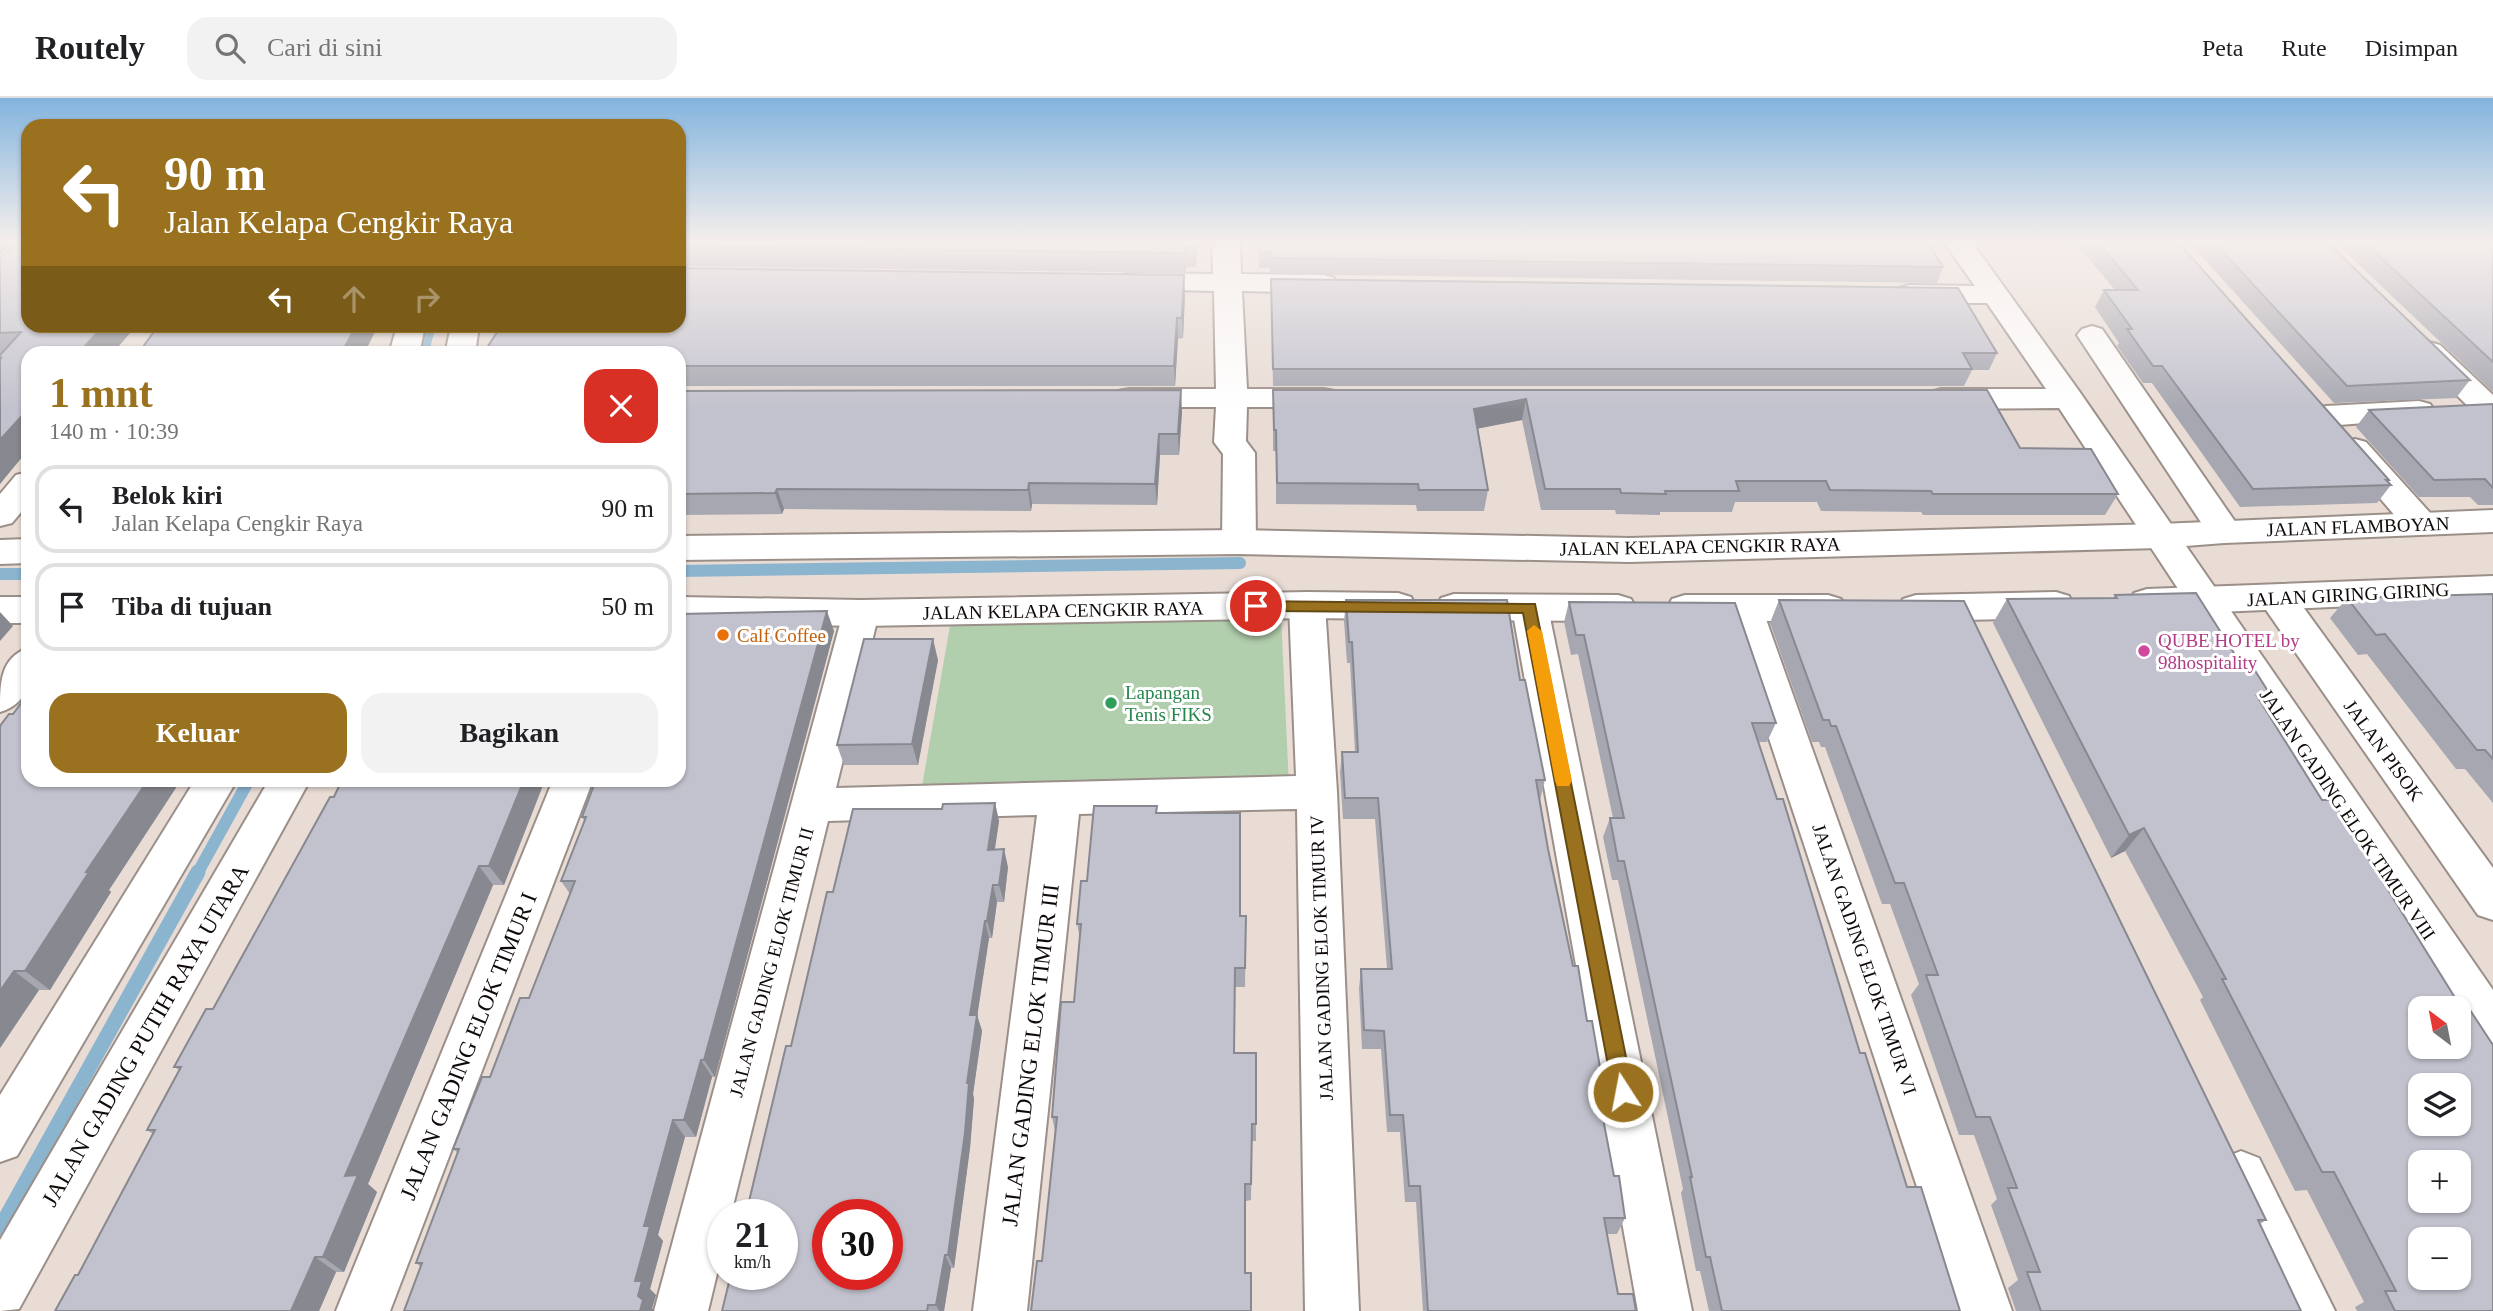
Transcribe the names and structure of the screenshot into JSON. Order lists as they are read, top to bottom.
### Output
{
  "streets": {
    "street": [
      "JALAN FLAMBOYAN",
      "JALAN KELAPA CENGKIR RAYA",
      "JALAN GIRING GIRING",
      "JALAN PISOK",
      "JALAN GADING ELOK TIMUR VIII",
      "JALAN GADING ELOK TIMUR IV",
      "JALAN GADING ELOK TIMUR VI",
      "JALAN GADING ELOK TIMUR II",
      "JALAN GADING PUTIH RAYA UTARA",
      "JALAN GADING ELOK TIMUR I",
      "JALAN GADING ELOK TIMUR III"
    ]
  },
  "crossings": [
    ["JALAN FLAMBOYAN", "JALAN KELAPA CENGKIR RAYA"],
    ["JALAN FLAMBOYAN", "JALAN GADING ELOK TIMUR VIII"],
    ["JALAN KELAPA CENGKIR RAYA", "JALAN GIRING GIRING"],
    ["JALAN KELAPA CENGKIR RAYA", "JALAN GADING ELOK TIMUR VIII"],
    ["JALAN KELAPA CENGKIR RAYA", "JALAN GADING ELOK TIMUR IV"],
    ["JALAN KELAPA CENGKIR RAYA", "JALAN GADING ELOK TIMUR VI"],
    ["JALAN KELAPA CENGKIR RAYA", "JALAN GADING ELOK TIMUR II"],
    ["JALAN GIRING GIRING", "JALAN PISOK"],
    ["JALAN GIRING GIRING", "JALAN GADING ELOK TIMUR VIII"]
  ],
  "places": ["Calf Coffee", "QUBE HOTEL by 98hospitality", "Lapangan Tenis FIKS"],
  "north": "top left",
  "page": {
    "header": "Routely",
    "search": "Cari di sini",
    "nav": ["Peta", "Rute", "Disimpan"],
    "turn": ["90 m", "Jalan Kelapa Cengkir Raya"],
    "heading": ["1 mnt", "140 m · 10:39"],
    "list": [
      {
        "name": "Belok kiri",
        "note": "Jalan Kelapa Cengkir Raya",
        "value": "90 m"
      },
      {
        "name": "Tiba di tujuan",
        "value": "50 m"
      }
    ],
    "buttons": ["Keluar", "Bagikan"],
    "map_buttons": ["+", "−"],
    "speed": "21 km/h",
    "limit": "30"
  }
}
